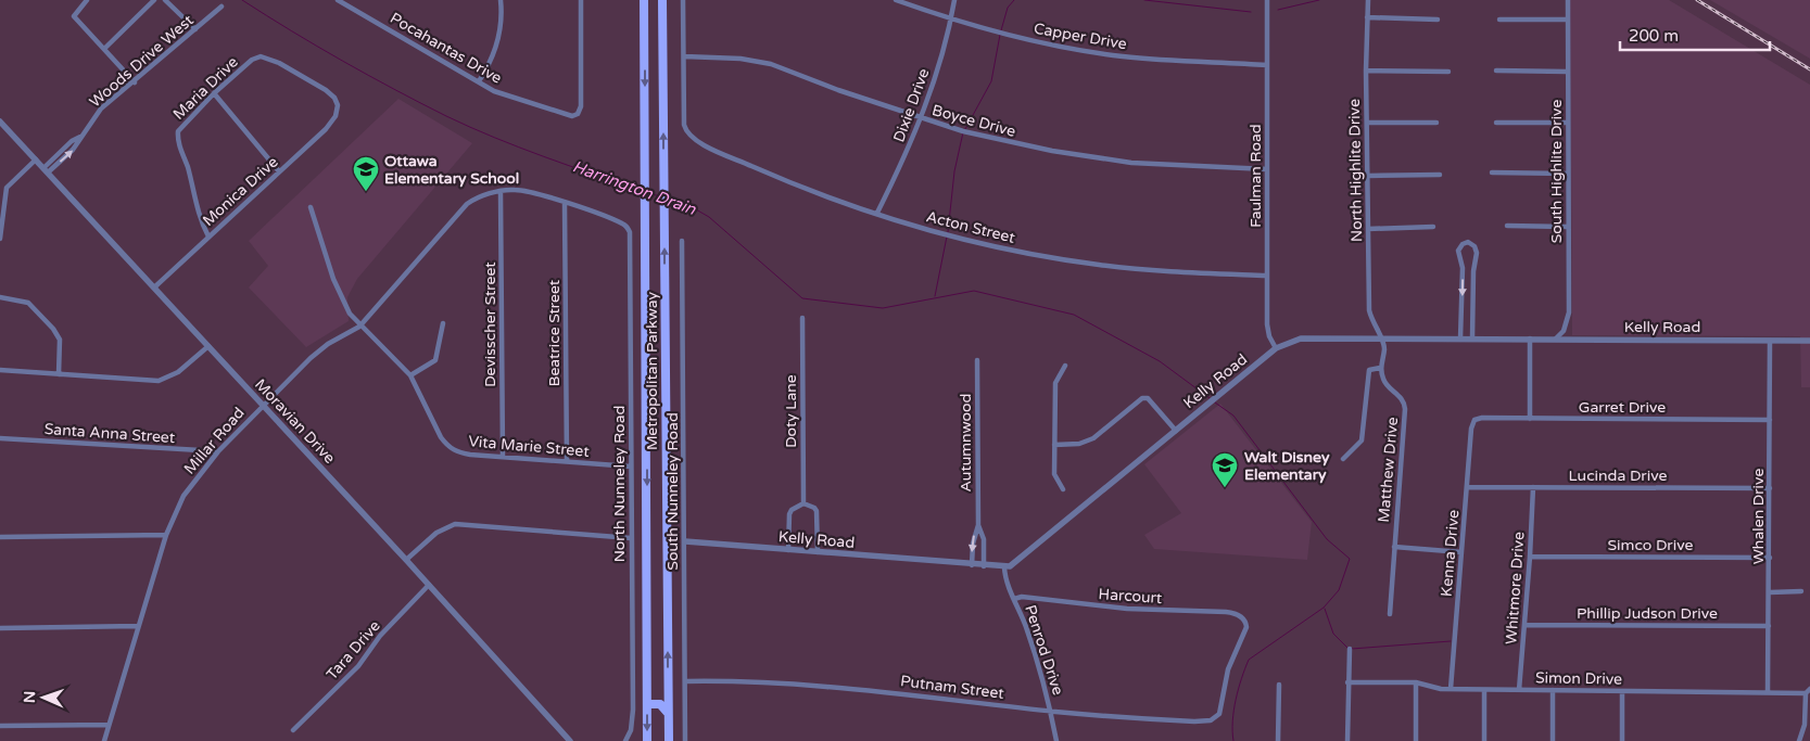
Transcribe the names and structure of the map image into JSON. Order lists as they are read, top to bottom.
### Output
{
  "streets": {
    "main road": ["Metropolitan Parkway"],
    "street": [
      "Capper Drive",
      "Pocahantas Drive",
      "Woods Drive West",
      "Maria Drive",
      "Dixie Drive",
      "Boyce Drive",
      "North Highlite Drive",
      "South Highlite Drive",
      "Faulman Road",
      "Monica Drive",
      "Acton Street",
      "Devisscher Street",
      "Kelly Road",
      "Beatrice Street",
      "Garret Drive",
      "Doty Lane",
      "Moravian Drive",
      "Santa Anna Street",
      "Millar Road",
      "Autumnwood",
      "Vita Marie Street",
      "Matthew Drive",
      "Lucinda Drive",
      "North Nunneley Road",
      "South Nunneley Road",
      "Whalen Drive",
      "Simco Drive",
      "Kenna Drive",
      "Whitmore Drive",
      "Harcourt",
      "Phillip Judson Drive",
      "Tara Drive",
      "Penrod Drive",
      "Simon Drive",
      "Putnam Street"
    ]
  },
  "crossings": [
    ["Capper Drive", "Dixie Drive"],
    ["Capper Drive", "Faulman Road"],
    ["Woods Drive West", "Moravian Drive"],
    ["Maria Drive", "Monica Drive"],
    ["Dixie Drive", "Boyce Drive"],
    ["Dixie Drive", "Acton Street"],
    ["Boyce Drive", "Faulman Road"],
    ["Boyce Drive", "Acton Street"],
    ["North Highlite Drive", "Kelly Road"],
    ["South Highlite Drive", "Kelly Road"],
    ["Faulman Road", "Acton Street"],
    ["Faulman Road", "Kelly Road"],
    ["Monica Drive", "Moravian Drive"],
    ["Devisscher Street", "Millar Road"],
    ["Devisscher Street", "Vita Marie Street"],
    ["Kelly Road", "Autumnwood"],
    ["Kelly Road", "South Nunneley Road"],
    ["Kelly Road", "Whalen Drive"],
    ["Kelly Road", "Penrod Drive"],
    ["Beatrice Street", "Millar Road"],
    ["Beatrice Street", "Vita Marie Street"],
    ["Garret Drive", "Whalen Drive"],
    ["Garret Drive", "Kenna Drive"],
    ["Moravian Drive", "Millar Road"],
    ["Moravian Drive", "Tara Drive"],
    ["Santa Anna Street", "Millar Road"],
    ["Millar Road", "Vita Marie Street"],
    ["Millar Road", "North Nunneley Road"],
    ["Vita Marie Street", "North Nunneley Road"],
    ["Lucinda Drive", "Whalen Drive"],
    ["Lucinda Drive", "Kenna Drive"],
    ["Lucinda Drive", "Whitmore Drive"],
    ["South Nunneley Road", "Putnam Street"],
    ["Whalen Drive", "Simco Drive"],
    ["Whalen Drive", "Phillip Judson Drive"],
    ["Whalen Drive", "Simon Drive"],
    ["Simco Drive", "Whitmore Drive"],
    ["Kenna Drive", "Simon Drive"],
    ["Whitmore Drive", "Phillip Judson Drive"],
    ["Whitmore Drive", "Simon Drive"],
    ["Harcourt", "Penrod Drive"],
    ["Harcourt", "Putnam Street"],
    ["Penrod Drive", "Putnam Street"]
  ],
  "water": ["Harrington Drain"],
  "places": {
    "school or university": ["Ottawa Elementary School", "Walt Disney Elementary"]
  },
  "scale_bar": "200 m",
  "north": "left"
}
